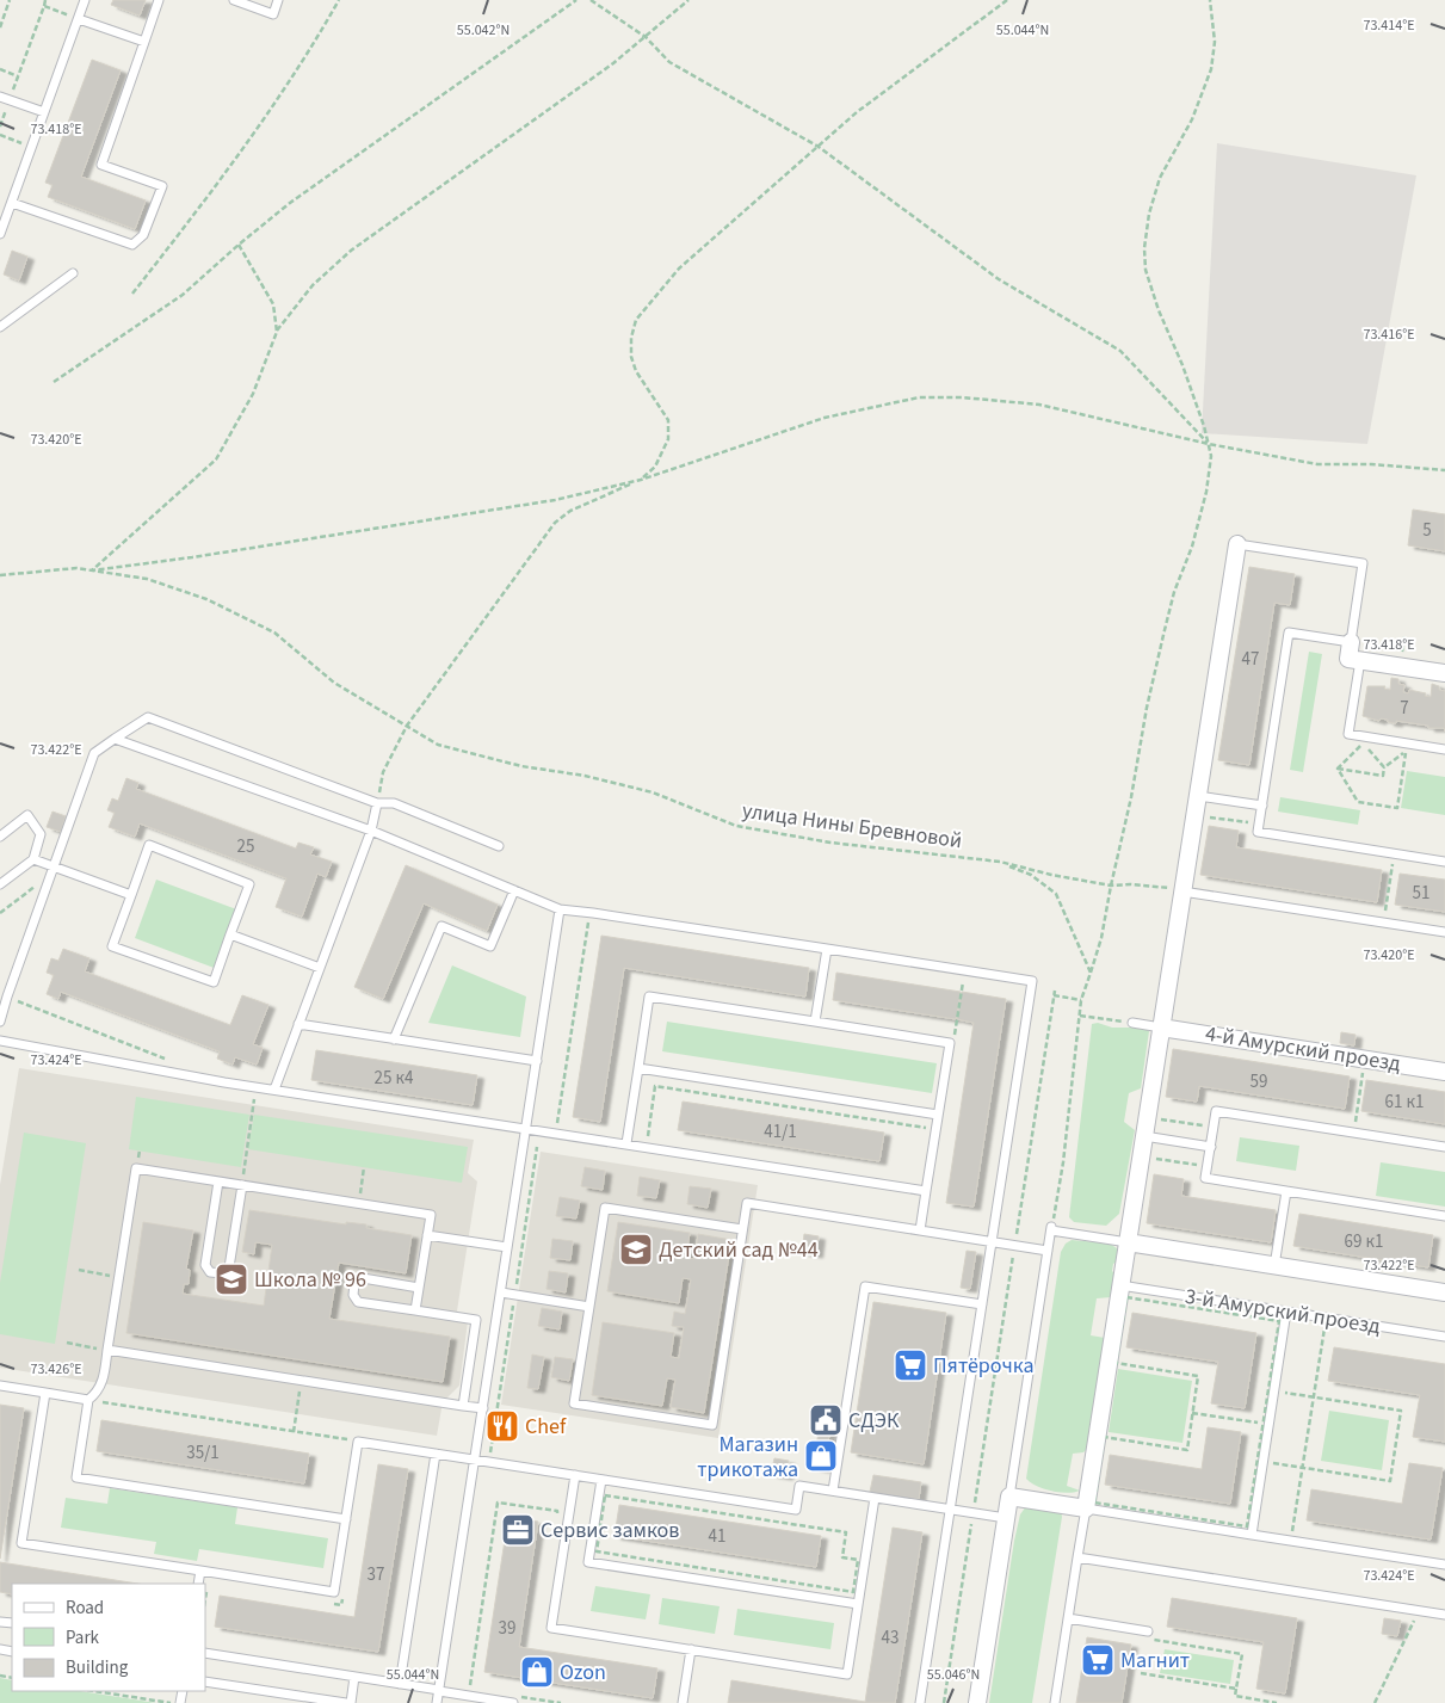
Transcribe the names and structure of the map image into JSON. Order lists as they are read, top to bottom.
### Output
{
  "streets": {
    "street": ["4-й Амурский проезд", "3-й Амурский проезд"],
    "path": ["улица Нины Бревновой"]
  },
  "places": {
    "school or university": ["Детский сад №44", "Школа № 96"],
    "supermarket": ["Пятёрочка", "Магнит"],
    "public building": ["СДЭК"],
    "restaurant": ["Chef"],
    "shop": ["Магазин трикотажа", "Ozon"],
    "office": ["Сервис замков"]
  },
  "house_numbers": [
    "5",
    "47",
    "7",
    "25",
    "51",
    "25 к4",
    "59",
    "61 к1",
    "41/1",
    "69 к1",
    "35/1",
    "41",
    "37",
    "39",
    "43"
  ],
  "legend": ["Road", "Park", "Building"],
  "coordinates": [
    "73.414°E",
    "55.042°N",
    "55.044°N",
    "73.418°E",
    "73.416°E",
    "73.420°E",
    "73.422°E",
    "73.424°E",
    "73.426°E",
    "55.046°N"
  ]
}
